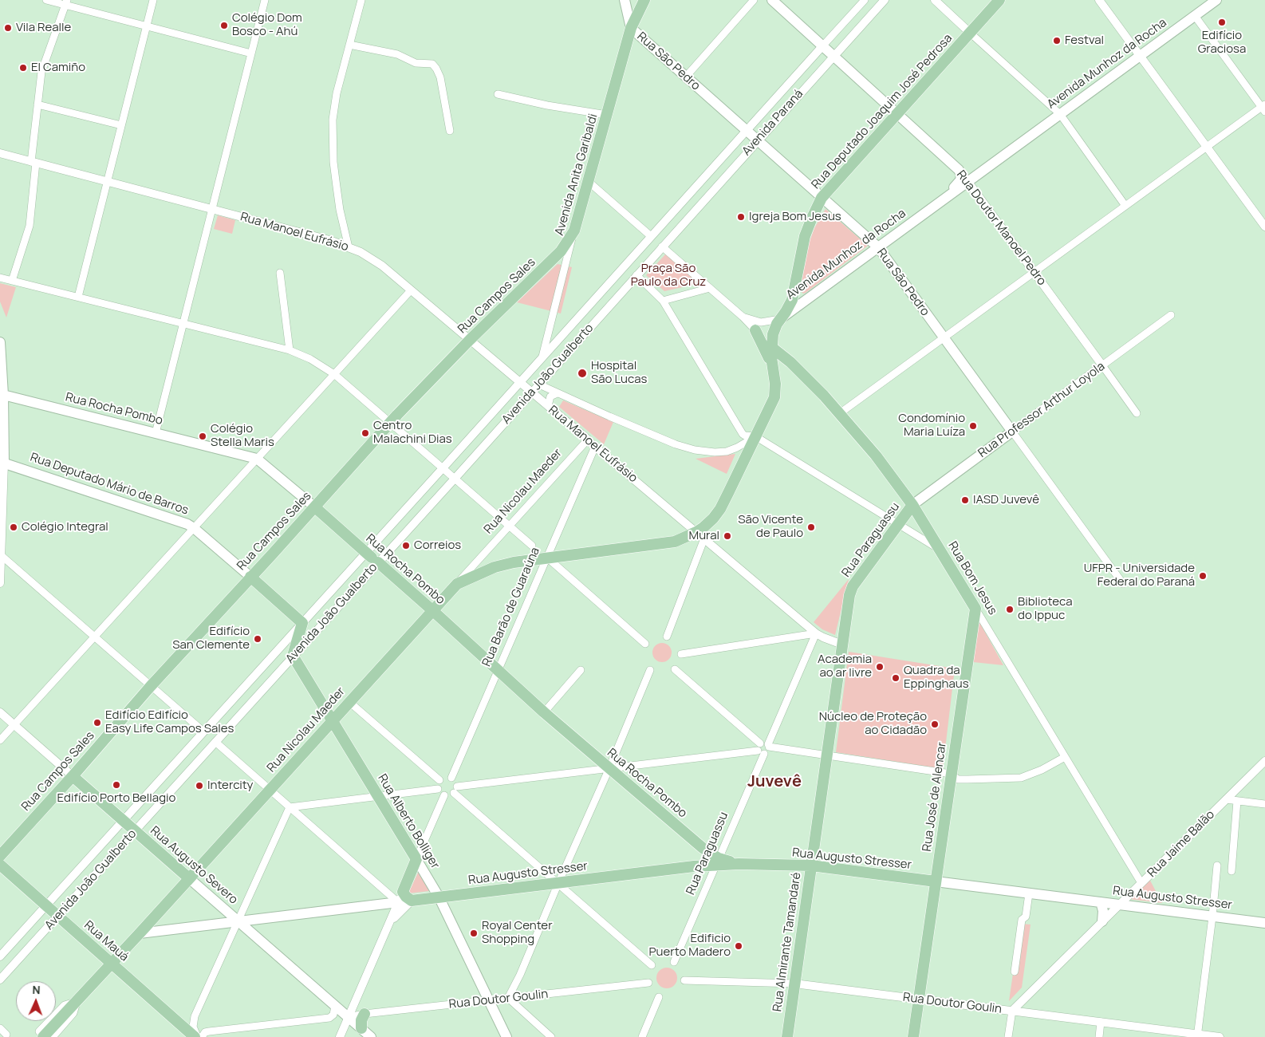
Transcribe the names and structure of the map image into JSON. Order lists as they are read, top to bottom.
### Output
{
  "streets": {
    "main road": [
      "Rua São Pedro",
      "Avenida Munhoz da Rocha",
      "Rua Deputado Joaquim José Pedrosa",
      "Avenida Anita Garibaldi",
      "Rua Doutor Manoel Pedro",
      "Rua Campos Sales",
      "Rua Rocha Pombo",
      "Rua Professor Arthur Loyola",
      "Rua Deputado Mário de Barros",
      "Rua Nicolau Maeder",
      "Rua Paraguassu",
      "Rua Bom Jesus",
      "Rua José de Alencar",
      "Rua Alberto Bolliger",
      "Rua Augusto Stresser",
      "Rua Augusto Severo",
      "Rua Mauá",
      "Rua Almirante Tamandaré"
    ],
    "street": [
      "Avenida Paraná",
      "Rua Manoel Eufrásio",
      "Avenida João Gualberto",
      "Rua Barão de Guaraúna",
      "Rua Jaime Balão",
      "Rua Doutor Goulin"
    ]
  },
  "crossings": [
    ["Rua São Pedro", "Avenida Munhoz da Rocha"],
    ["Rua São Pedro", "Rua Deputado Joaquim José Pedrosa"],
    ["Rua São Pedro", "Avenida Paraná"],
    ["Rua São Pedro", "Avenida Anita Garibaldi"],
    ["Rua São Pedro", "Rua Professor Arthur Loyola"],
    ["Avenida Munhoz da Rocha", "Rua Deputado Joaquim José Pedrosa"],
    ["Avenida Munhoz da Rocha", "Rua Doutor Manoel Pedro"],
    ["Avenida Munhoz da Rocha", "Rua Bom Jesus"],
    ["Rua Deputado Joaquim José Pedrosa", "Rua Doutor Manoel Pedro"],
    ["Rua Deputado Joaquim José Pedrosa", "Rua Bom Jesus"],
    ["Avenida Paraná", "Rua Doutor Manoel Pedro"],
    ["Avenida Paraná", "Avenida João Gualberto"],
    ["Avenida Paraná", "Rua Bom Jesus"],
    ["Avenida Anita Garibaldi", "Rua Campos Sales"],
    ["Avenida Anita Garibaldi", "Avenida João Gualberto"],
    ["Rua Doutor Manoel Pedro", "Rua Professor Arthur Loyola"],
    ["Rua Manoel Eufrásio", "Rua Campos Sales"],
    ["Rua Manoel Eufrásio", "Avenida João Gualberto"],
    ["Rua Manoel Eufrásio", "Rua Nicolau Maeder"],
    ["Rua Manoel Eufrásio", "Rua Barão de Guaraúna"],
    ["Rua Manoel Eufrásio", "Rua Almirante Tamandaré"],
    ["Rua Campos Sales", "Rua Rocha Pombo"],
    ["Rua Campos Sales", "Rua Deputado Mário de Barros"],
    ["Rua Campos Sales", "Rua Augusto Severo"],
    ["Avenida João Gualberto", "Rua Rocha Pombo"],
    ["Avenida João Gualberto", "Rua Deputado Mário de Barros"],
    ["Avenida João Gualberto", "Rua Bom Jesus"],
    ["Avenida João Gualberto", "Rua Alberto Bolliger"],
    ["Avenida João Gualberto", "Rua Augusto Severo"],
    ["Avenida João Gualberto", "Rua Mauá"],
    ["Rua Rocha Pombo", "Rua Nicolau Maeder"],
    ["Rua Rocha Pombo", "Rua Paraguassu"],
    ["Rua Rocha Pombo", "Rua Barão de Guaraúna"],
    ["Rua Rocha Pombo", "Rua Augusto Stresser"],
    ["Rua Professor Arthur Loyola", "Rua Paraguassu"],
    ["Rua Professor Arthur Loyola", "Rua Bom Jesus"],
    ["Rua Nicolau Maeder", "Rua Alberto Bolliger"],
    ["Rua Nicolau Maeder", "Rua Augusto Severo"],
    ["Rua Nicolau Maeder", "Rua Mauá"],
    ["Rua Paraguassu", "Rua Bom Jesus"],
    ["Rua Paraguassu", "Rua Augusto Stresser"],
    ["Rua Paraguassu", "Rua Almirante Tamandaré"],
    ["Rua Bom Jesus", "Rua José de Alencar"],
    ["Rua Bom Jesus", "Rua Jaime Balão"],
    ["Rua José de Alencar", "Rua Augusto Stresser"],
    ["Rua José de Alencar", "Rua Doutor Goulin"],
    ["Rua Alberto Bolliger", "Rua Augusto Stresser"],
    ["Rua Alberto Bolliger", "Rua Doutor Goulin"],
    ["Rua Jaime Balão", "Rua Augusto Stresser"],
    ["Rua Jaime Balão", "Rua Doutor Goulin"],
    ["Rua Augusto Stresser", "Rua Almirante Tamandaré"],
    ["Rua Augusto Severo", "Rua Doutor Goulin"],
    ["Rua Almirante Tamandaré", "Rua Doutor Goulin"]
  ],
  "districts": ["Juvevê"],
  "parks": ["Praça São Paulo da Cruz"],
  "places": [
    "Edifício Graciosa",
    "Colégio Dom Bosco - Ahú",
    "Vila Realle",
    "Festval",
    "El Camiño",
    "Igreja Bom Jesus",
    "Hospital São Lucas",
    "Condomínio Maria Luíza",
    "Centro Malachini Dias",
    "Colégio Stella Maris",
    "IASD Juvevê",
    "Colégio Integral",
    "São Vicente de Paulo",
    "Mural",
    "Correios",
    "UFPR - Universidade Federal do Paraná",
    "Biblioteca do Ippuc",
    "Edifício San Clemente",
    "Academia ao ar livre",
    "Quadra da Eppinghaus",
    "Edifício Edifício Easy Life Campos Sales",
    "Núcleo de Proteção ao Cidadão",
    "Edifício Porto Bellagio",
    "Intercity",
    "Royal Center Shopping",
    "Edificio Puerto Madero"
  ],
  "north": "top"
}
